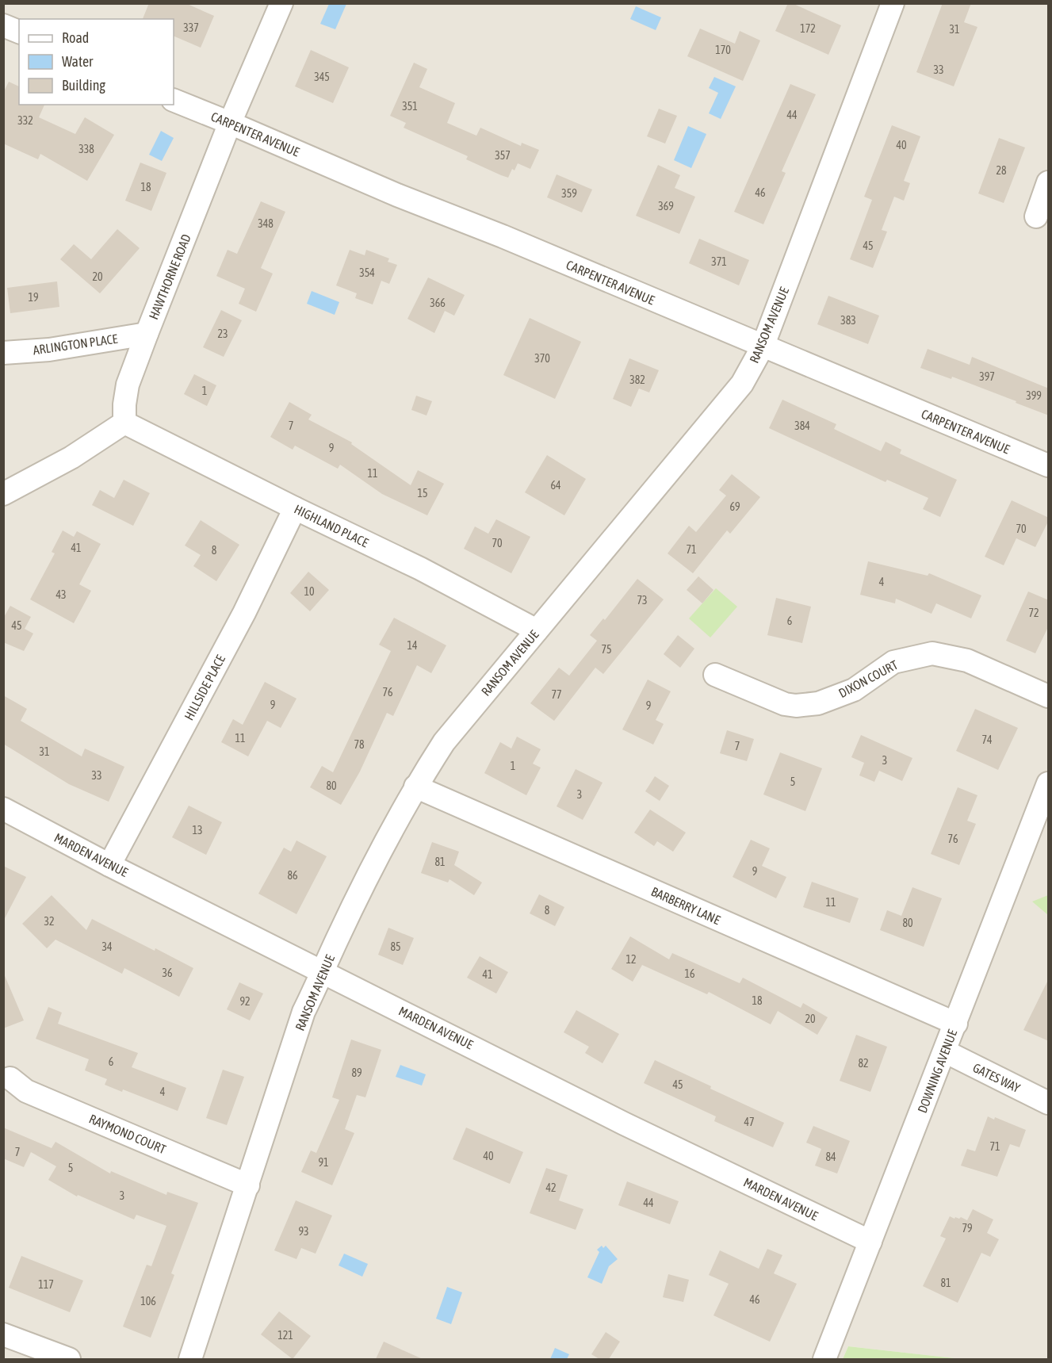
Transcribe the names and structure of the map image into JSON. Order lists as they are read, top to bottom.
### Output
{
  "streets": {
    "street": [
      "CARPENTER AVENUE",
      "HAWTHORNE ROAD",
      "RANSOM AVENUE",
      "ARLINGTON PLACE",
      "HIGHLAND PLACE",
      "DIXON COURT",
      "HILLSIDE PLACE",
      "MARDEN AVENUE",
      "BARBERRY LANE",
      "DOWNING AVENUE",
      "GATES WAY",
      "RAYMOND COURT"
    ]
  },
  "crossings": [
    ["CARPENTER AVENUE", "HAWTHORNE ROAD"],
    ["CARPENTER AVENUE", "RANSOM AVENUE"],
    ["HAWTHORNE ROAD", "ARLINGTON PLACE"],
    ["HAWTHORNE ROAD", "HIGHLAND PLACE"],
    ["RANSOM AVENUE", "HIGHLAND PLACE"],
    ["RANSOM AVENUE", "MARDEN AVENUE"],
    ["RANSOM AVENUE", "BARBERRY LANE"],
    ["RANSOM AVENUE", "RAYMOND COURT"],
    ["HIGHLAND PLACE", "HILLSIDE PLACE"],
    ["HILLSIDE PLACE", "MARDEN AVENUE"],
    ["MARDEN AVENUE", "DOWNING AVENUE"],
    ["BARBERRY LANE", "DOWNING AVENUE"],
    ["DOWNING AVENUE", "GATES WAY"]
  ],
  "house_numbers": [
    "337",
    "172",
    "31",
    "170",
    "33",
    "345",
    "351",
    "44",
    "332",
    "40",
    "338",
    "357",
    "28",
    "18",
    "46",
    "359",
    "369",
    "348",
    "45",
    "371",
    "354",
    "20",
    "19",
    "366",
    "383",
    "23",
    "370",
    "397",
    "382",
    "1",
    "399",
    "7",
    "384",
    "9",
    "11",
    "64",
    "15",
    "69",
    "70",
    "70",
    "41",
    "71",
    "8",
    "4",
    "10",
    "43",
    "73",
    "72",
    "6",
    "45",
    "14",
    "75",
    "76",
    "77",
    "9",
    "9",
    "11",
    "74",
    "78",
    "7",
    "31",
    "3",
    "1",
    "33",
    "5",
    "80",
    "3",
    "13",
    "76",
    "81",
    "9",
    "86",
    "11",
    "8",
    "32",
    "80",
    "34",
    "85",
    "12",
    "36",
    "16",
    "41",
    "18",
    "92",
    "20",
    "6",
    "82",
    "89",
    "45",
    "4",
    "47",
    "71",
    "7",
    "40",
    "84",
    "91",
    "5",
    "42",
    "3",
    "44",
    "79",
    "93",
    "81",
    "117",
    "46",
    "106",
    "121"
  ],
  "legend": ["Road", "Water", "Building"]
}
